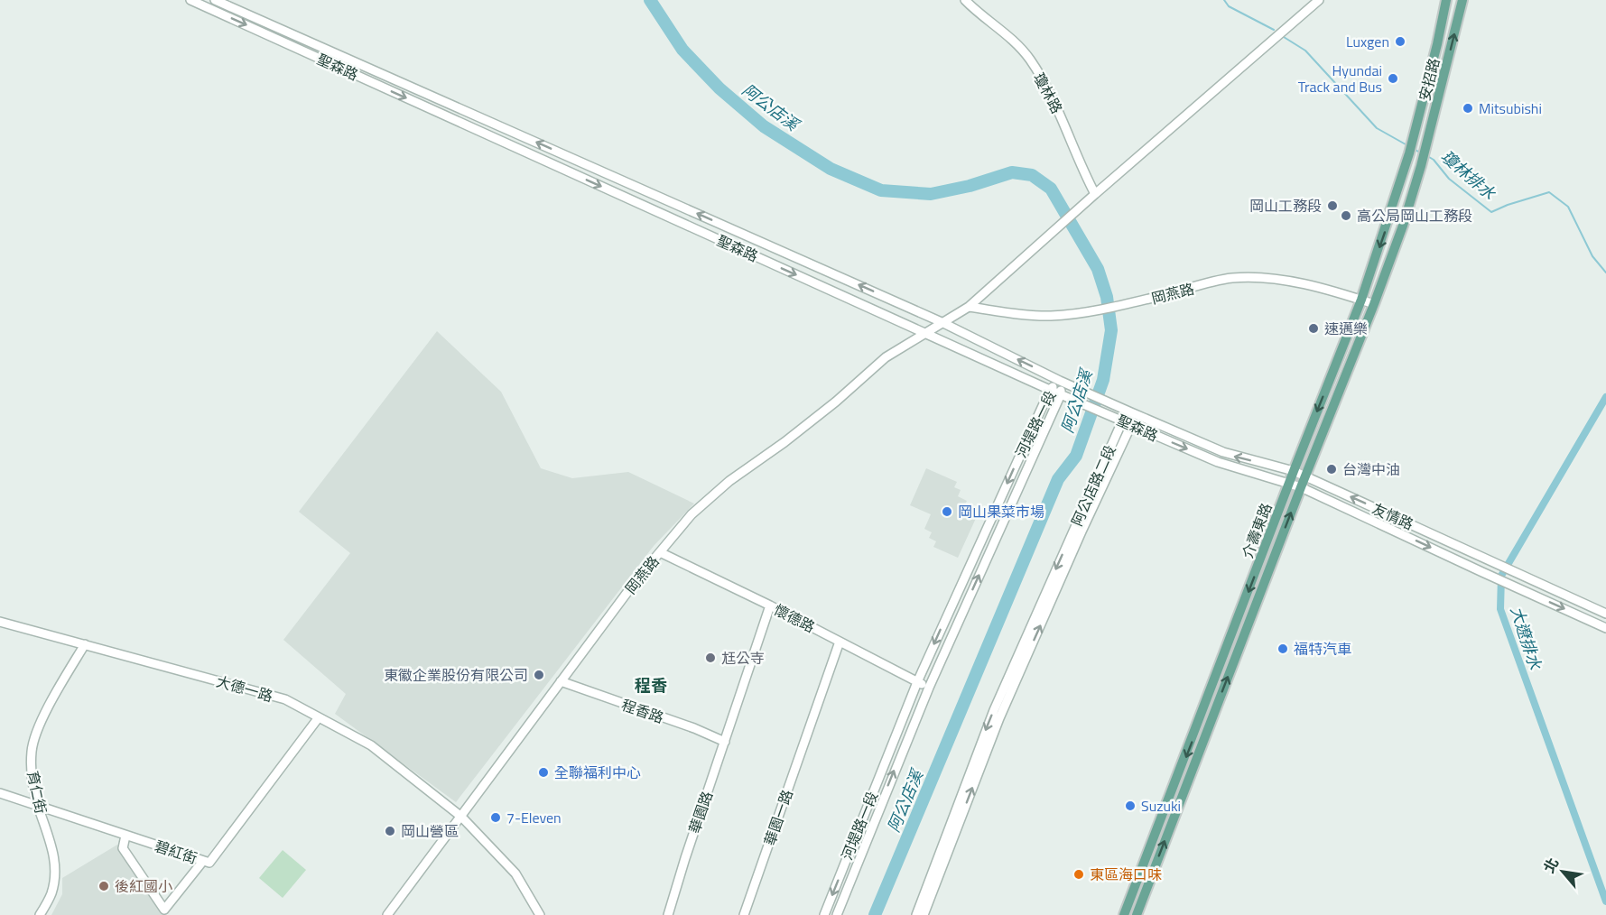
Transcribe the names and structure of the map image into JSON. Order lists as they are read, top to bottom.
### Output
{
  "streets": {
    "main road": ["安招路", "介壽東路"],
    "street": [
      "聖森路",
      "瓊林路",
      "岡燕路",
      "河堤路一段",
      "阿公店路二段",
      "友情路",
      "懷德路",
      "大德一路",
      "程香路",
      "育仁街",
      "華園路",
      "華園一路",
      "碧紅街"
    ]
  },
  "crossings": [
    ["聖森路", "岡燕路"],
    ["聖森路", "河堤路一段"],
    ["聖森路", "阿公店路二段"],
    ["聖森路", "友情路"],
    ["聖森路", "介壽東路"],
    ["安招路", "介壽東路"],
    ["瓊林路", "岡燕路"],
    ["岡燕路", "介壽東路"],
    ["岡燕路", "懷德路"],
    ["岡燕路", "大德一路"],
    ["岡燕路", "程香路"],
    ["河堤路一段", "懷德路"],
    ["友情路", "介壽東路"],
    ["懷德路", "華園路"],
    ["懷德路", "華園一路"],
    ["大德一路", "育仁街"],
    ["大德一路", "碧紅街"],
    ["程香路", "華園路"],
    ["育仁街", "碧紅街"]
  ],
  "districts": ["程香"],
  "water": ["阿公店溪", "瓊林排水", "大遼排水"],
  "places": [
    "Luxgen",
    "Hyundai Track and Bus",
    "Mitsubishi",
    "岡山工務段",
    "高公局岡山工務段",
    "速邁樂",
    "台灣中油",
    "岡山果菜市場",
    "福特汽車",
    "尪公寺",
    "東徽企業股份有限公司",
    "全聯福利中心",
    "Suzuki",
    "7-Eleven",
    "岡山營區",
    "東區海口味",
    "後紅國小"
  ],
  "north": "top left"
}
